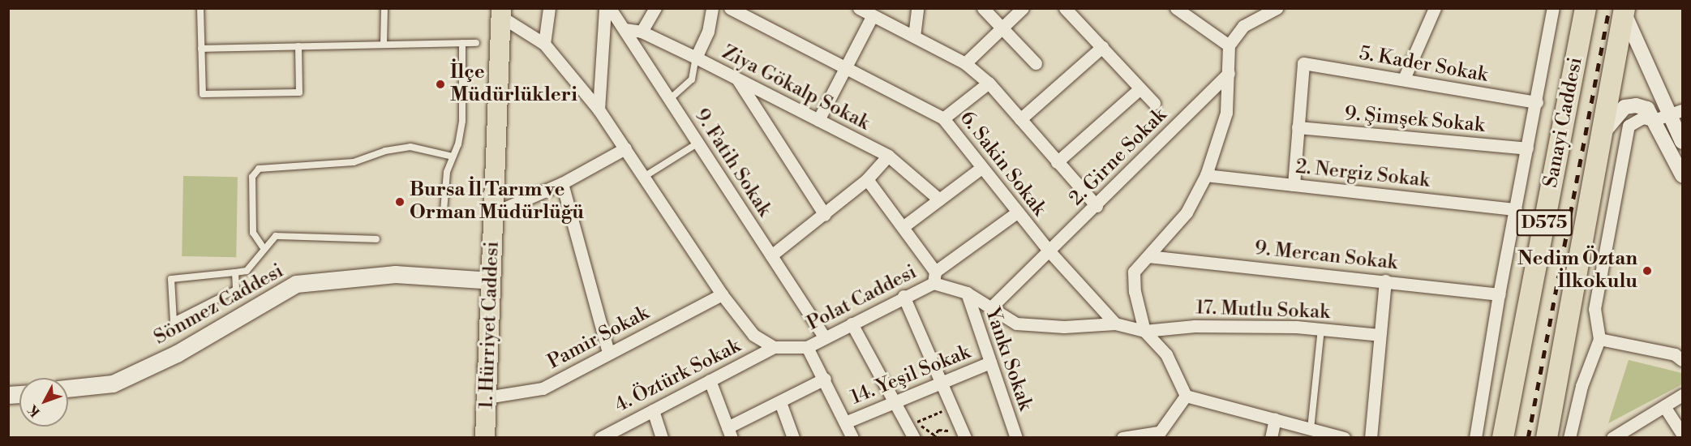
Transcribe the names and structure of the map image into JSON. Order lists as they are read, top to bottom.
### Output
{
  "streets": {
    "highway": ["Sanayi Caddesi", "D575"],
    "main road": ["Sönmez Caddesi", "1. Hürriyet Caddesi"],
    "street": [
      "5. Kader Sokak",
      "Ziya Gökalp Sokak",
      "9. Şimşek Sokak",
      "2. Girne Sokak",
      "9. Fatih Sokak",
      "6. Sakin Sokak",
      "2. Nergiz Sokak",
      "9. Mercan Sokak",
      "Polat Caddesi",
      "17. Mutlu Sokak",
      "Pamir Sokak",
      "Yankı Sokak",
      "14. Yeşil Sokak",
      "4. Öztürk Sokak"
    ]
  },
  "crossings": [
    ["5. Kader Sokak", "9. Şimşek Sokak"],
    ["5. Kader Sokak", "Sanayi Caddesi"],
    ["Ziya Gökalp Sokak", "9. Fatih Sokak"],
    ["9. Şimşek Sokak", "Sanayi Caddesi"],
    ["Sanayi Caddesi", "2. Nergiz Sokak"],
    ["Sanayi Caddesi", "9. Mercan Sokak"],
    ["2. Girne Sokak", "6. Sakin Sokak"],
    ["2. Girne Sokak", "Polat Caddesi"],
    ["9. Fatih Sokak", "Polat Caddesi"],
    ["6. Sakin Sokak", "Polat Caddesi"],
    ["Polat Caddesi", "17. Mutlu Sokak"],
    ["Polat Caddesi", "Yankı Sokak"],
    ["Polat Caddesi", "4. Öztürk Sokak"],
    ["Sönmez Caddesi", "1. Hürriyet Caddesi"],
    ["1. Hürriyet Caddesi", "Pamir Sokak"],
    ["Yankı Sokak", "14. Yeşil Sokak"]
  ],
  "places": ["İlçe Müdürlükleri", "Bursa İl Tarım ve Orman Müdürlüğü", "Nedim Öztan İlkokulu"],
  "north": "bottom left"
}
